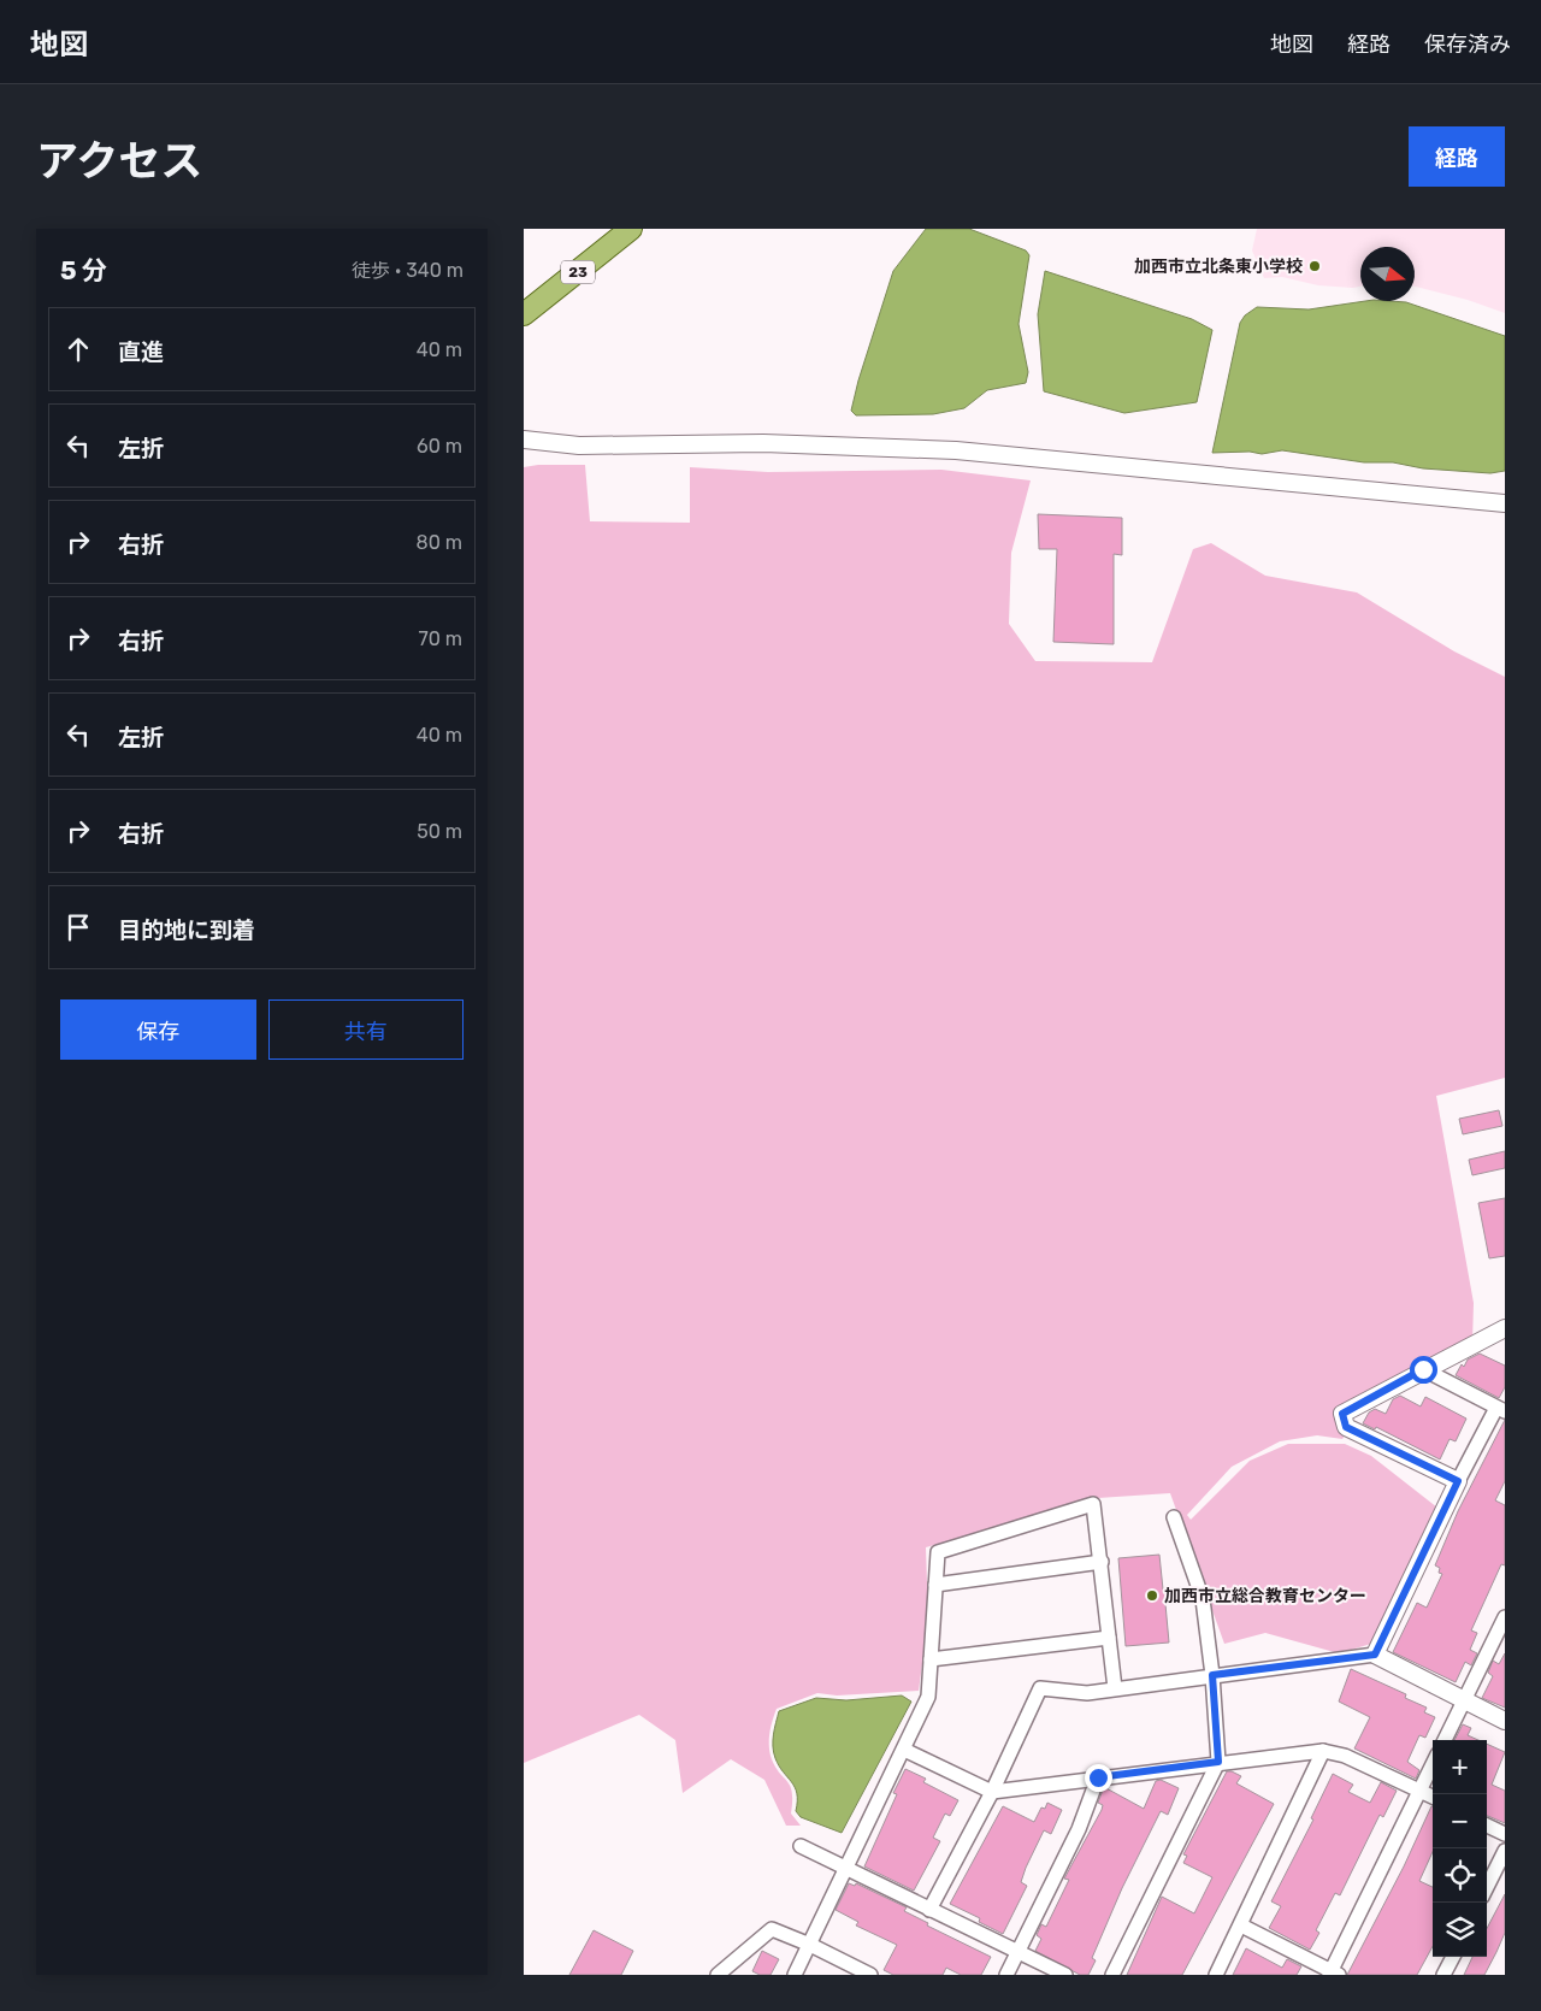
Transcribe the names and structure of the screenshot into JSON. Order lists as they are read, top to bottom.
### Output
{
  "streets": {
    "main road": ["23"]
  },
  "places": ["加西市立北条東小学校", "加西市立総合教育センター"],
  "north": "right",
  "page": {
    "header": "地図",
    "nav": ["地図", "経路", "保存済み"],
    "title": "アクセス",
    "buttons": [
      "経路",
      ["保存", "共有"]
    ],
    "heading": ["5 分", "徒歩 · 340 m"],
    "list": [
      ["直進", "40 m"],
      ["左折", "60 m"],
      ["右折", "80 m"],
      ["右折", "70 m"],
      ["左折", "40 m"],
      ["右折", "50 m"],
      "目的地に到着"
    ],
    "map_buttons": ["+", "−"]
  }
}
